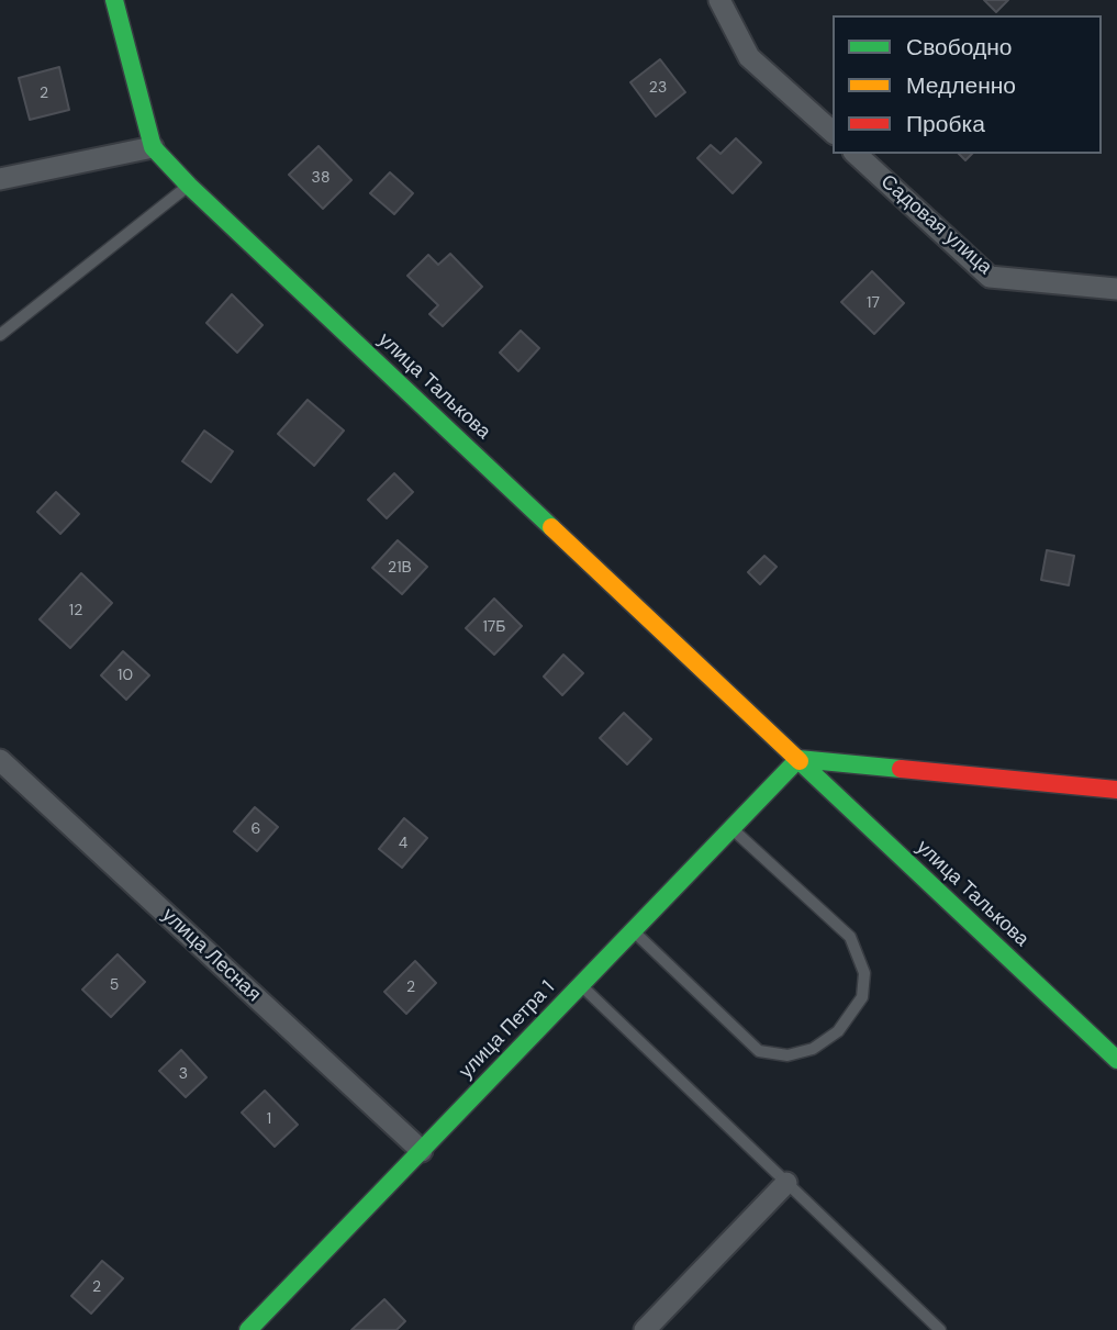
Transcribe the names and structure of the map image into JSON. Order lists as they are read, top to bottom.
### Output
{
  "streets": {
    "street": [
      "Садовая улица",
      "улица Талькова",
      "улица Лесная",
      "улица Петра 1"
    ]
  },
  "crossings": [
    ["улица Талькова", "улица Петра 1"],
    ["улица Лесная", "улица Петра 1"]
  ],
  "house_numbers": [
    "23",
    "2",
    "38",
    "17",
    "21В",
    "12",
    "17Б",
    "10",
    "6",
    "4",
    "5",
    "2",
    "3",
    "1",
    "2"
  ],
  "legend": ["Свободно", "Медленно", "Пробка"]
}
